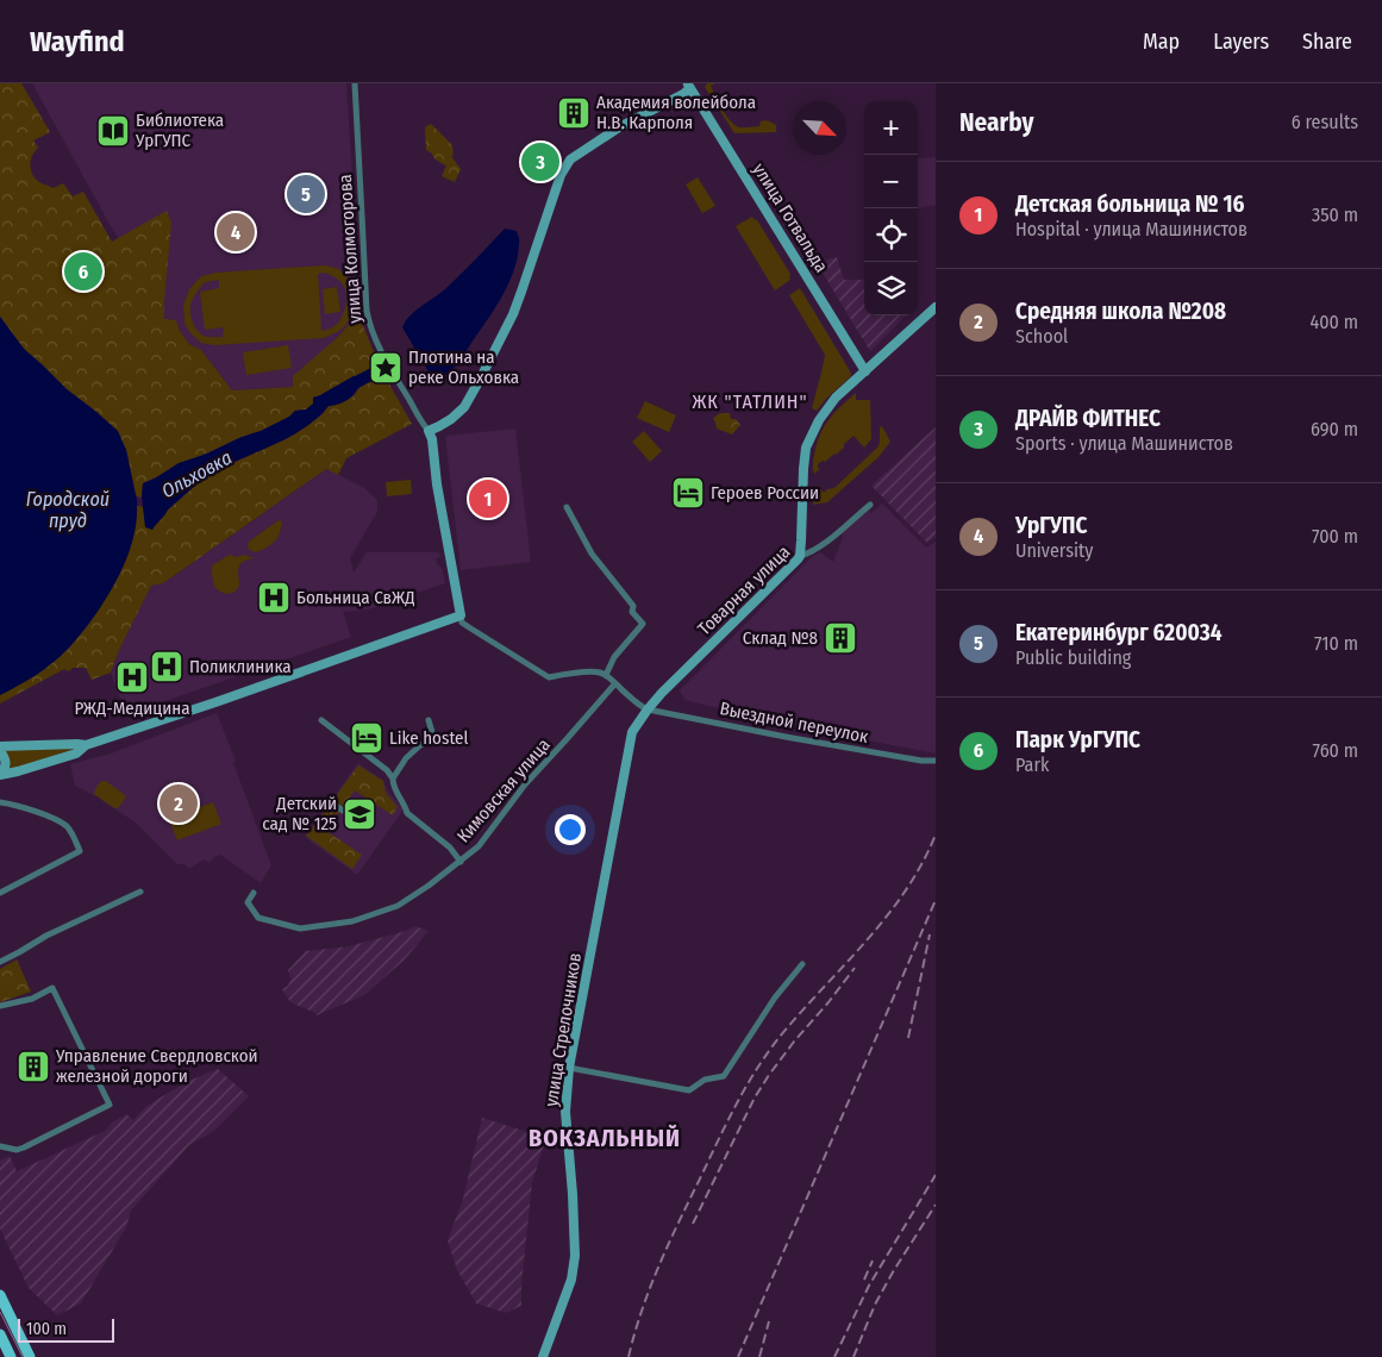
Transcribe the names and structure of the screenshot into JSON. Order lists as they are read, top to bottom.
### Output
{
  "streets": {
    "main road": ["улица Готвальда", "Товарная улица", "улица Стрелочников"],
    "street": ["улица Колмогорова", "Выездной переулок", "Кимовская улица"]
  },
  "crossings": [
    ["Товарная улица", "Выездной переулок"],
    ["Товарная улица", "улица Стрелочников"],
    ["Выездной переулок", "улица Стрелочников"]
  ],
  "districts": ["ЖК \"ТАТЛИН\"", "ВОКЗАЛЬНЫЙ"],
  "water": ["Ольховка", "Городской пруд"],
  "places": {
    "building": ["Академия волейбола Н.В. Карполя", "Склад №8", "Управление Свердловской железной дороги"],
    "library": ["Библиотека УрГУПС"],
    "place": ["Плотина на реке Ольховка"],
    "hotel": ["Героев России", "Like hostel"],
    "hospital": ["Больница СвЖД", "Поликлиника", "РЖД-Медицина"],
    "school or university": ["Детский сад № 125"]
  },
  "scale_bar": "100 m",
  "north": "bottom right",
  "page": {
    "header": "Wayfind",
    "nav": ["Map", "Layers", "Share"],
    "heading": ["Nearby", "6 results"],
    "map_buttons": ["+", "−"],
    "pins": [
      "3",
      "5",
      "4",
      "6",
      "1",
      "2"
    ],
    "list": [
      {
        "mark": "1",
        "name": "Детская больница № 16",
        "note": "Hospital · улица Машинистов",
        "value": "350 m"
      },
      {
        "mark": "2",
        "name": "Средняя школа №208",
        "note": "School",
        "value": "400 m"
      },
      {
        "mark": "3",
        "name": "ДРАЙВ ФИТНЕС",
        "note": "Sports · улица Машинистов",
        "value": "690 m"
      },
      {
        "mark": "4",
        "name": "УрГУПС",
        "note": "University",
        "value": "700 m"
      },
      {
        "mark": "5",
        "name": "Екатеринбург 620034",
        "note": "Public building",
        "value": "710 m"
      },
      {
        "mark": "6",
        "name": "Парк УрГУПС",
        "note": "Park",
        "value": "760 m"
      }
    ],
    "scale": "100 m"
  }
}
